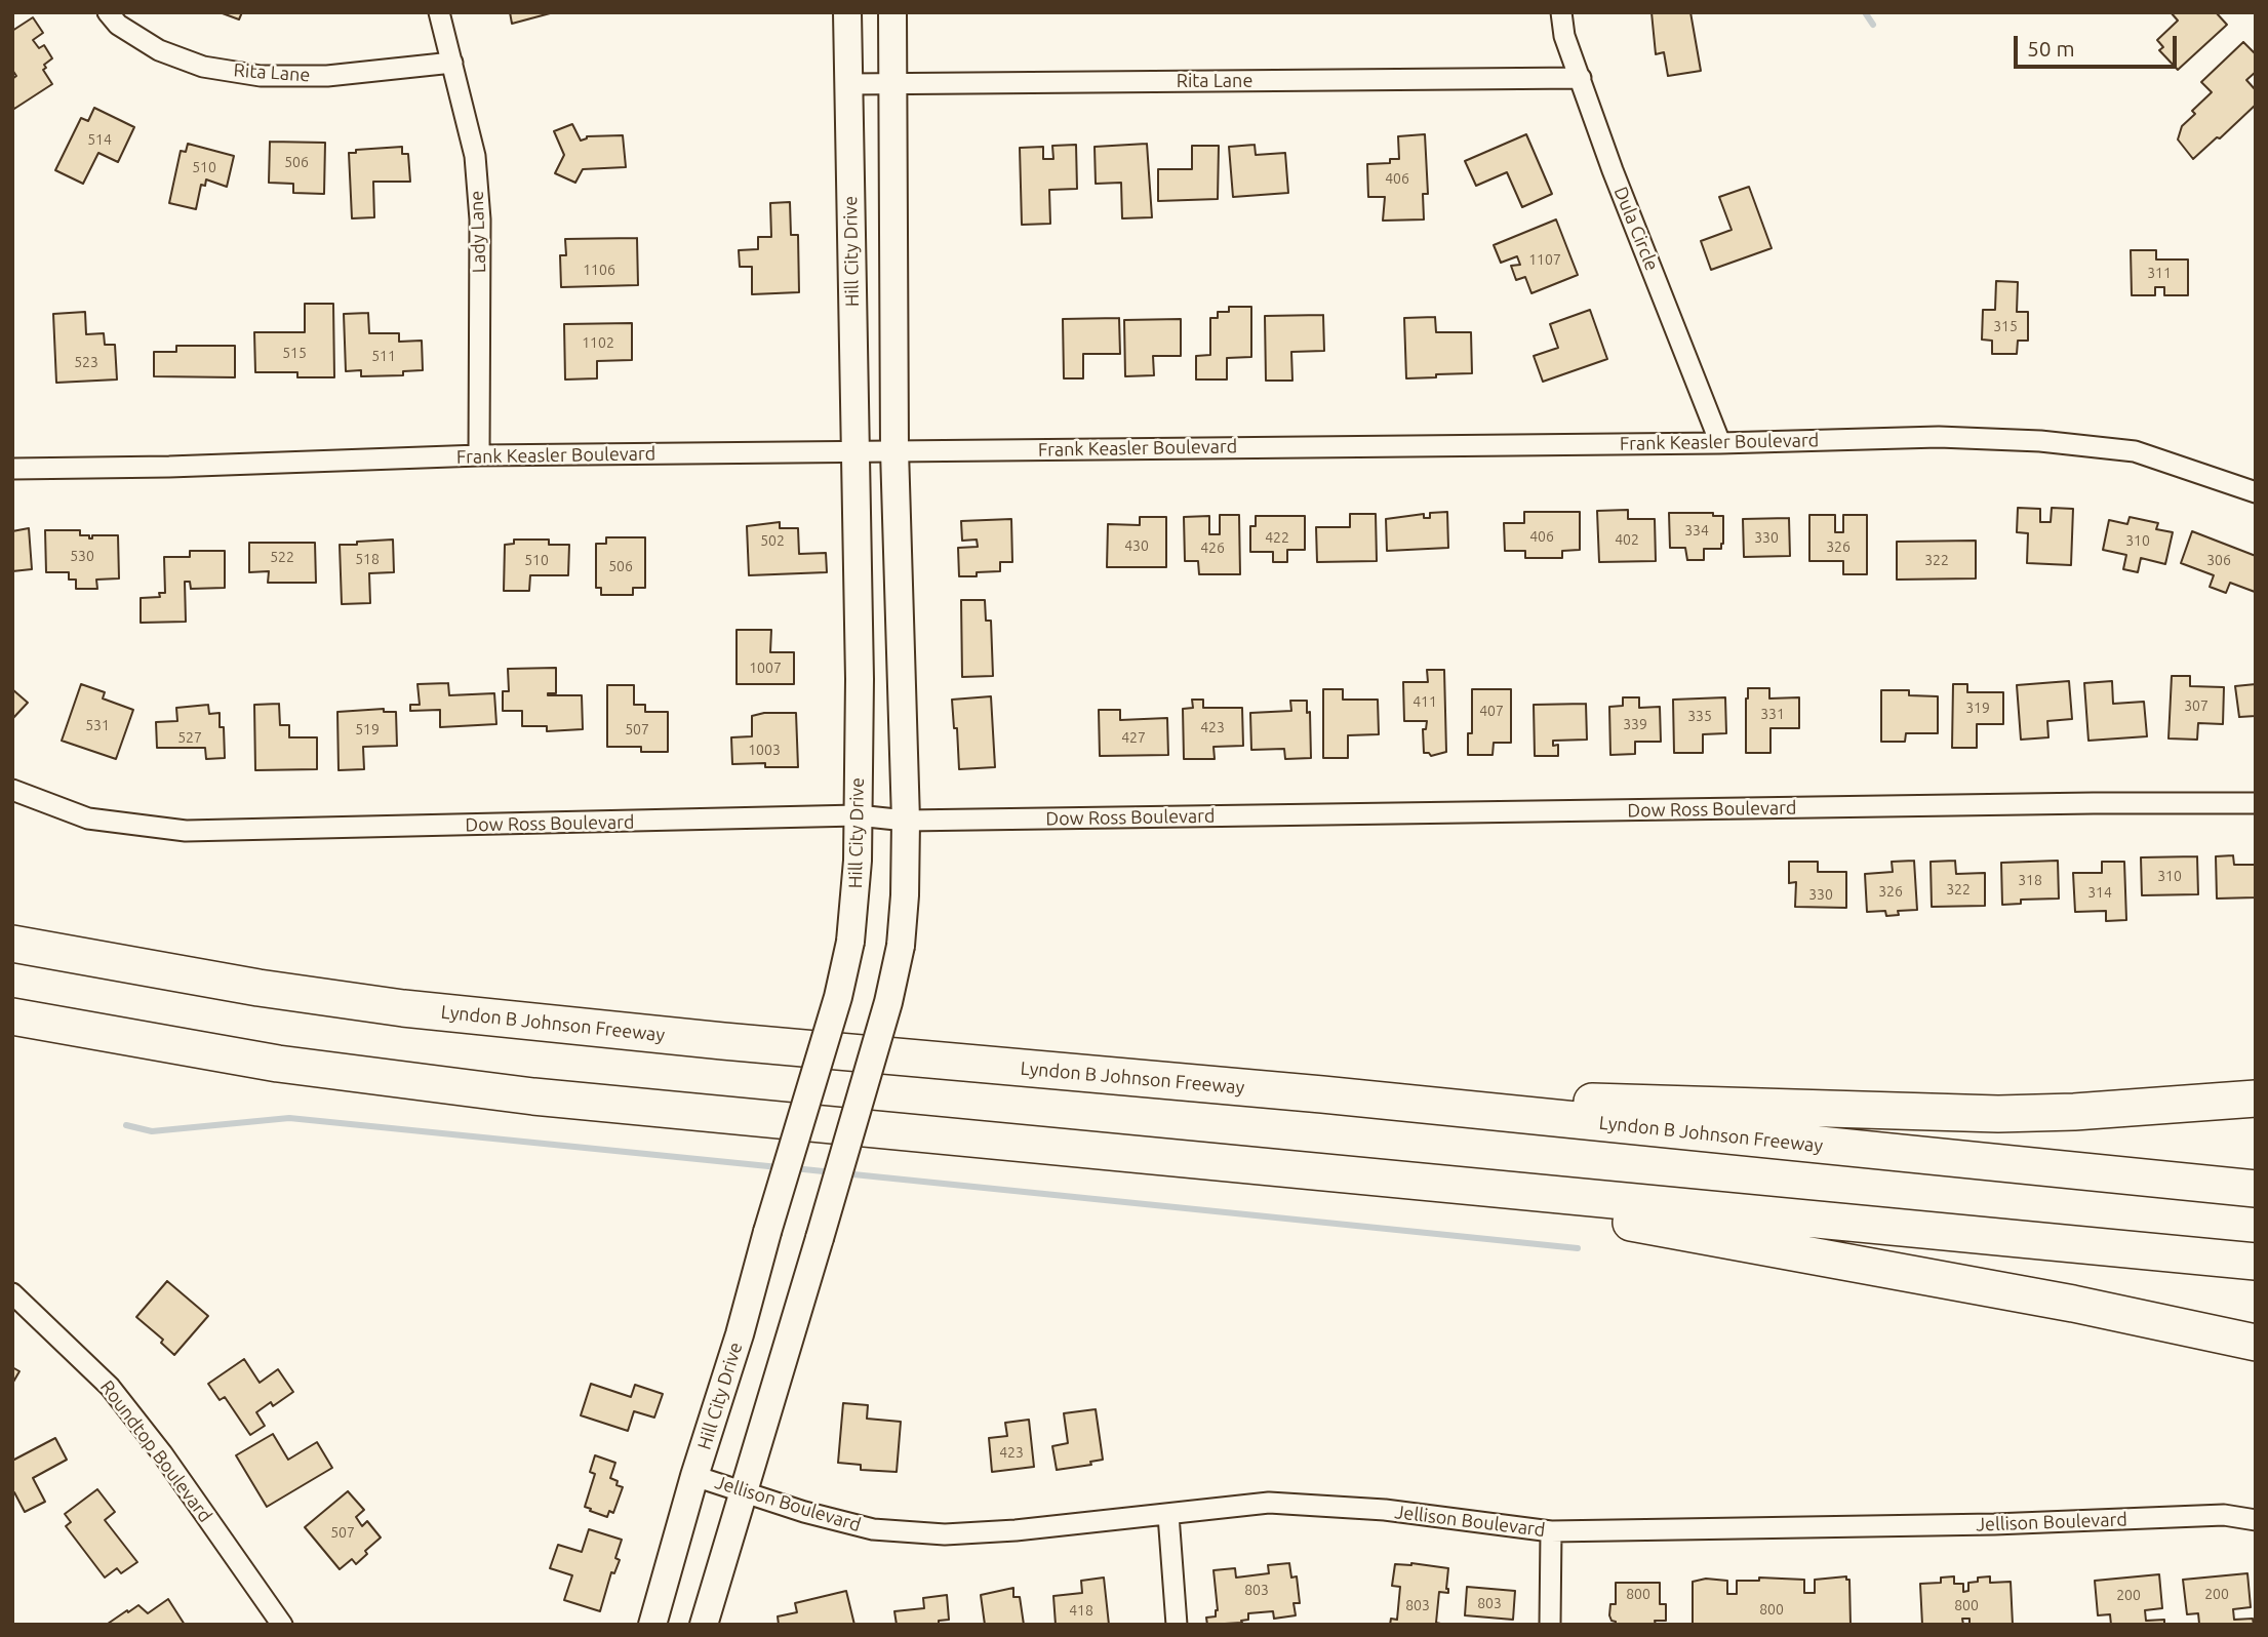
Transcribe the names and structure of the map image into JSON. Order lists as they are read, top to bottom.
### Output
{
  "streets": {
    "highway": ["Lyndon B Johnson Freeway"],
    "street": [
      "Rita Lane",
      "Dula Circle",
      "Lady Lane",
      "Hill City Drive",
      "Frank Keasler Boulevard",
      "Dow Ross Boulevard",
      "Roundtop Boulevard",
      "Jellison Boulevard"
    ]
  },
  "crossings": [
    ["Rita Lane", "Dula Circle"],
    ["Rita Lane", "Lady Lane"],
    ["Rita Lane", "Hill City Drive"],
    ["Dula Circle", "Frank Keasler Boulevard"],
    ["Lady Lane", "Frank Keasler Boulevard"],
    ["Hill City Drive", "Frank Keasler Boulevard"],
    ["Hill City Drive", "Dow Ross Boulevard"],
    ["Hill City Drive", "Jellison Boulevard"]
  ],
  "house_numbers": [
    "514",
    "506",
    "510",
    "406",
    "1107",
    "1106",
    "311",
    "315",
    "1102",
    "515",
    "511",
    "523",
    "334",
    "406",
    "422",
    "330",
    "402",
    "502",
    "310",
    "430",
    "326",
    "426",
    "530",
    "522",
    "518",
    "510",
    "322",
    "306",
    "506",
    "1007",
    "411",
    "307",
    "319",
    "407",
    "331",
    "335",
    "339",
    "531",
    "423",
    "519",
    "507",
    "527",
    "427",
    "1003",
    "310",
    "318",
    "322",
    "326",
    "314",
    "330",
    "423",
    "507",
    "803",
    "800",
    "200",
    "200",
    "803",
    "803",
    "800",
    "800",
    "418"
  ],
  "scale_bar": "50 m"
}
